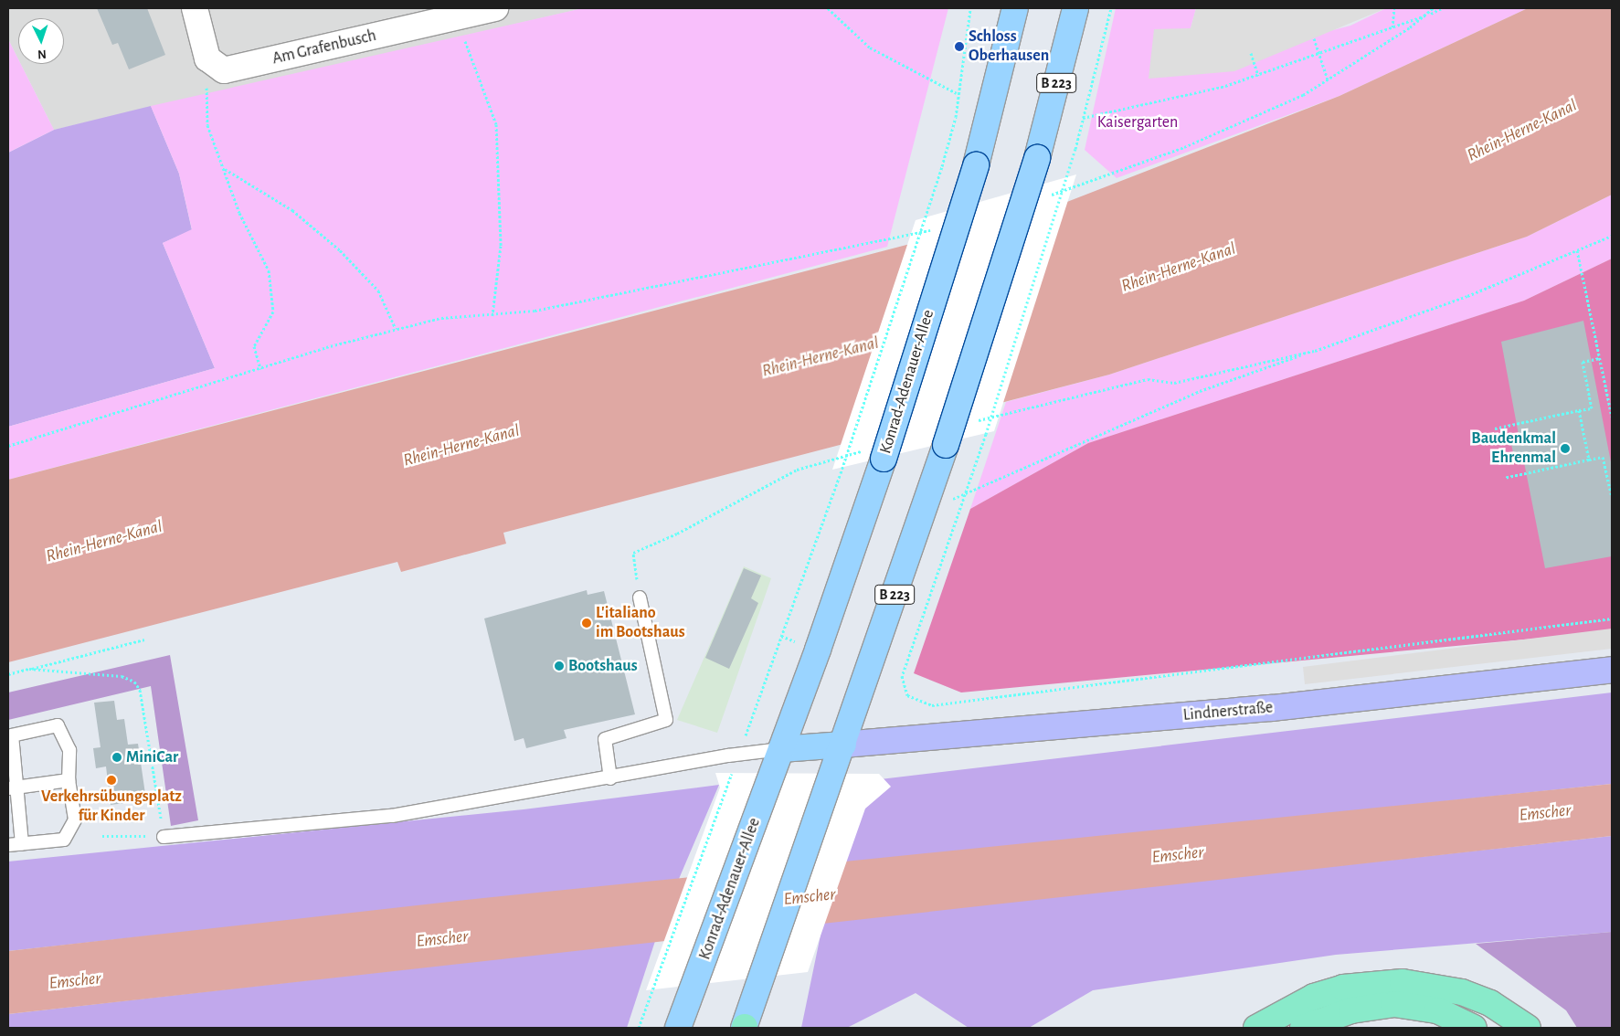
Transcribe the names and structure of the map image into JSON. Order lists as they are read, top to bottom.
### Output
{
  "streets": {
    "main road": ["B 223", "Konrad-Adenauer-Allee"],
    "street": ["Am Grafenbusch", "Lindnerstraße"]
  },
  "crossings": [
    ["B 223", "Lindnerstraße"]
  ],
  "water": ["Rhein-Herne-Kanal", "Emscher"],
  "parks": ["Kaisergarten"],
  "places": [
    "Schloss Oberhausen",
    "Baudenkmal Ehrenmal",
    "L'italiano im Bootshaus",
    "Bootshaus",
    "MiniCar",
    "Verkehrsübungsplatz für Kinder"
  ],
  "north": "bottom"
}
